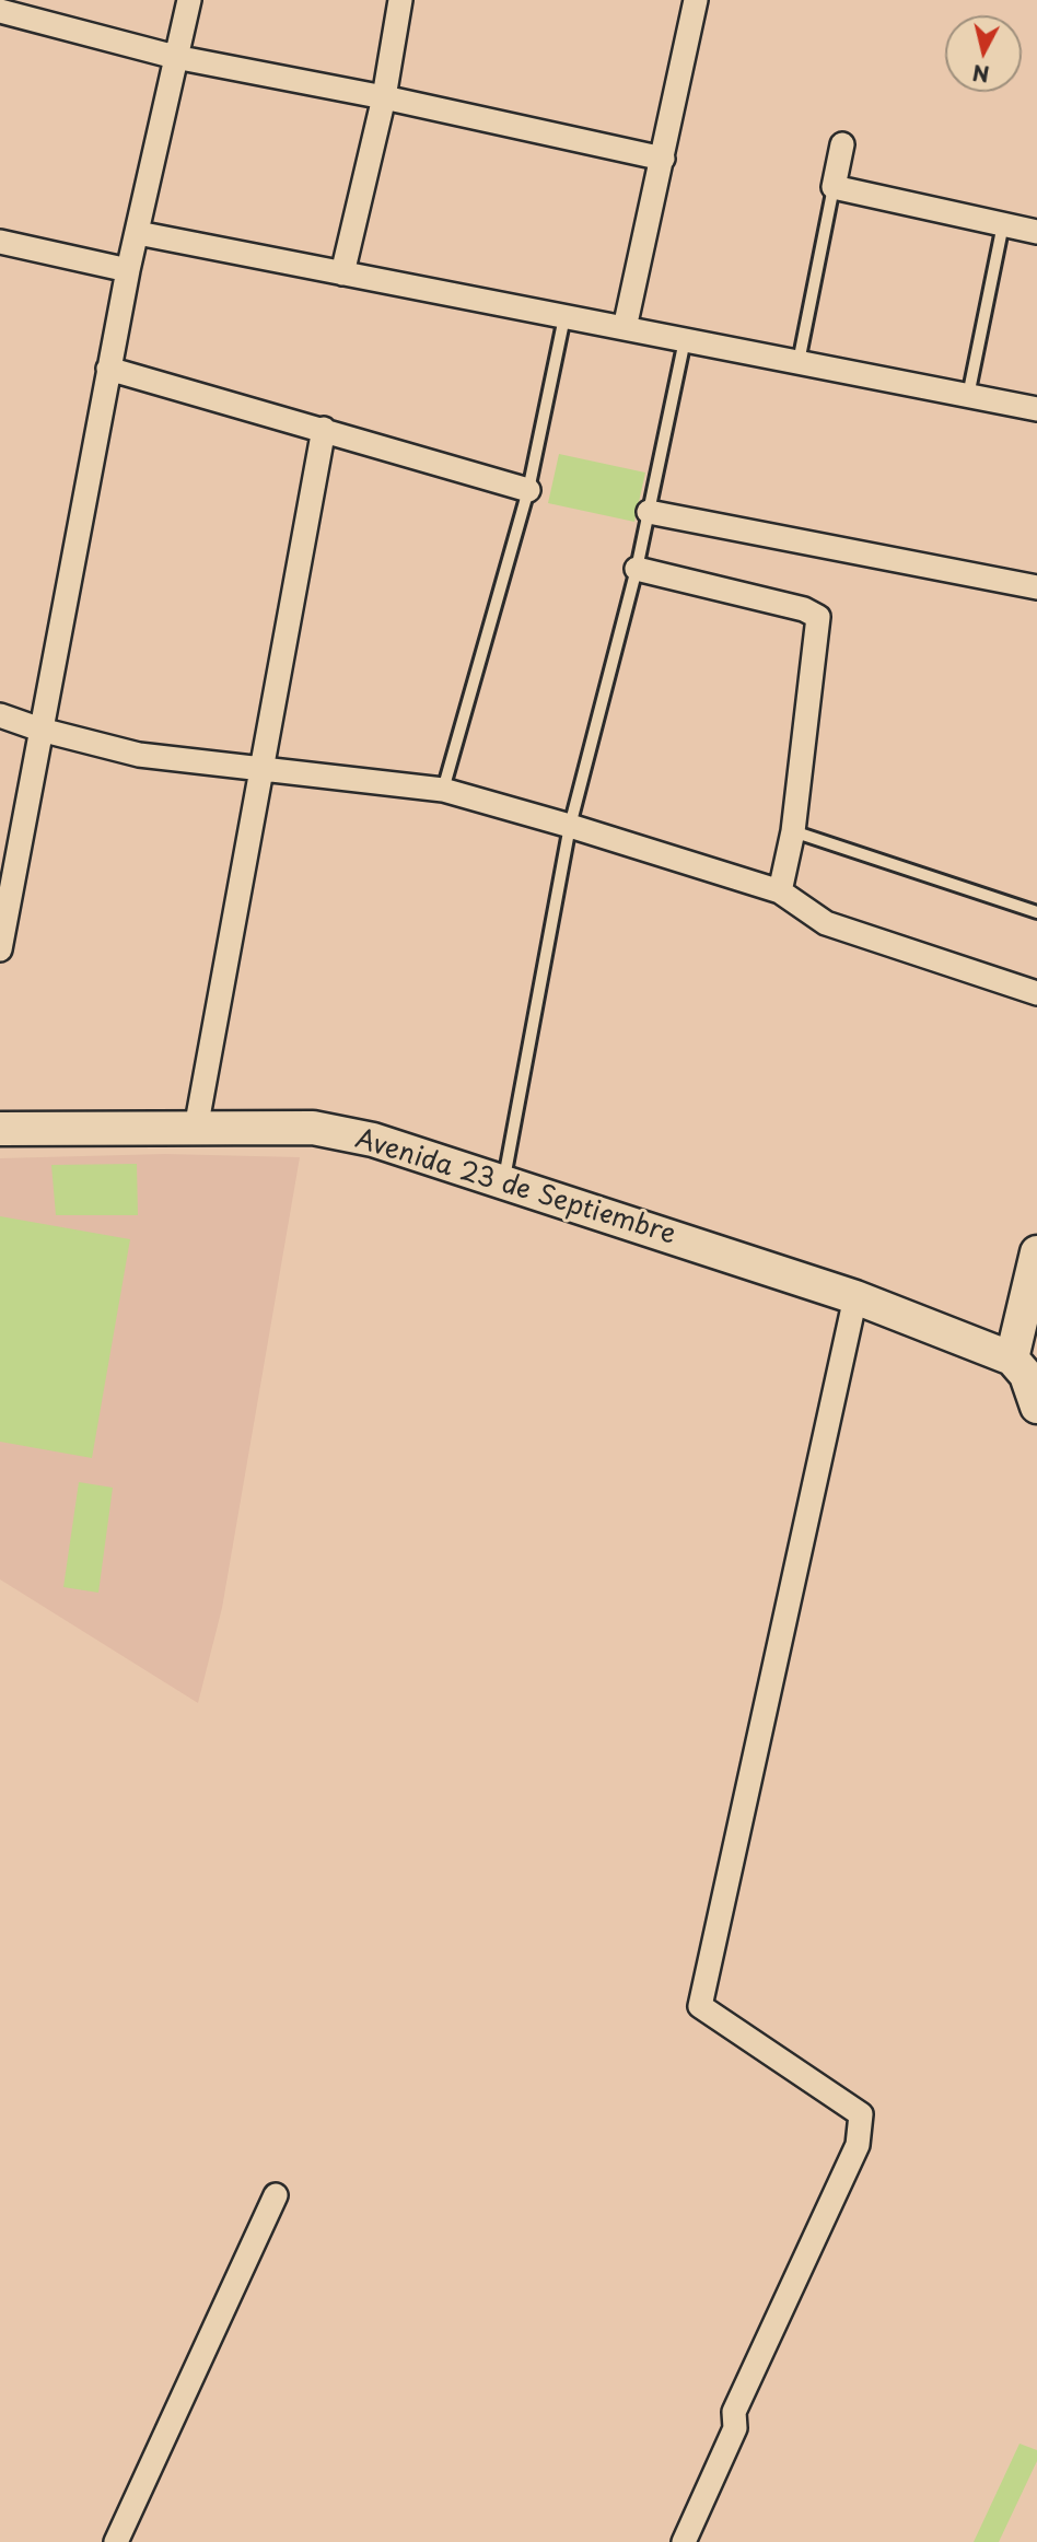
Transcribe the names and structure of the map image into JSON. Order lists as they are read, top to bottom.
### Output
{
  "streets": {
    "main road": ["Avenida 23 de Septiembre"]
  },
  "north": "bottom"
}
